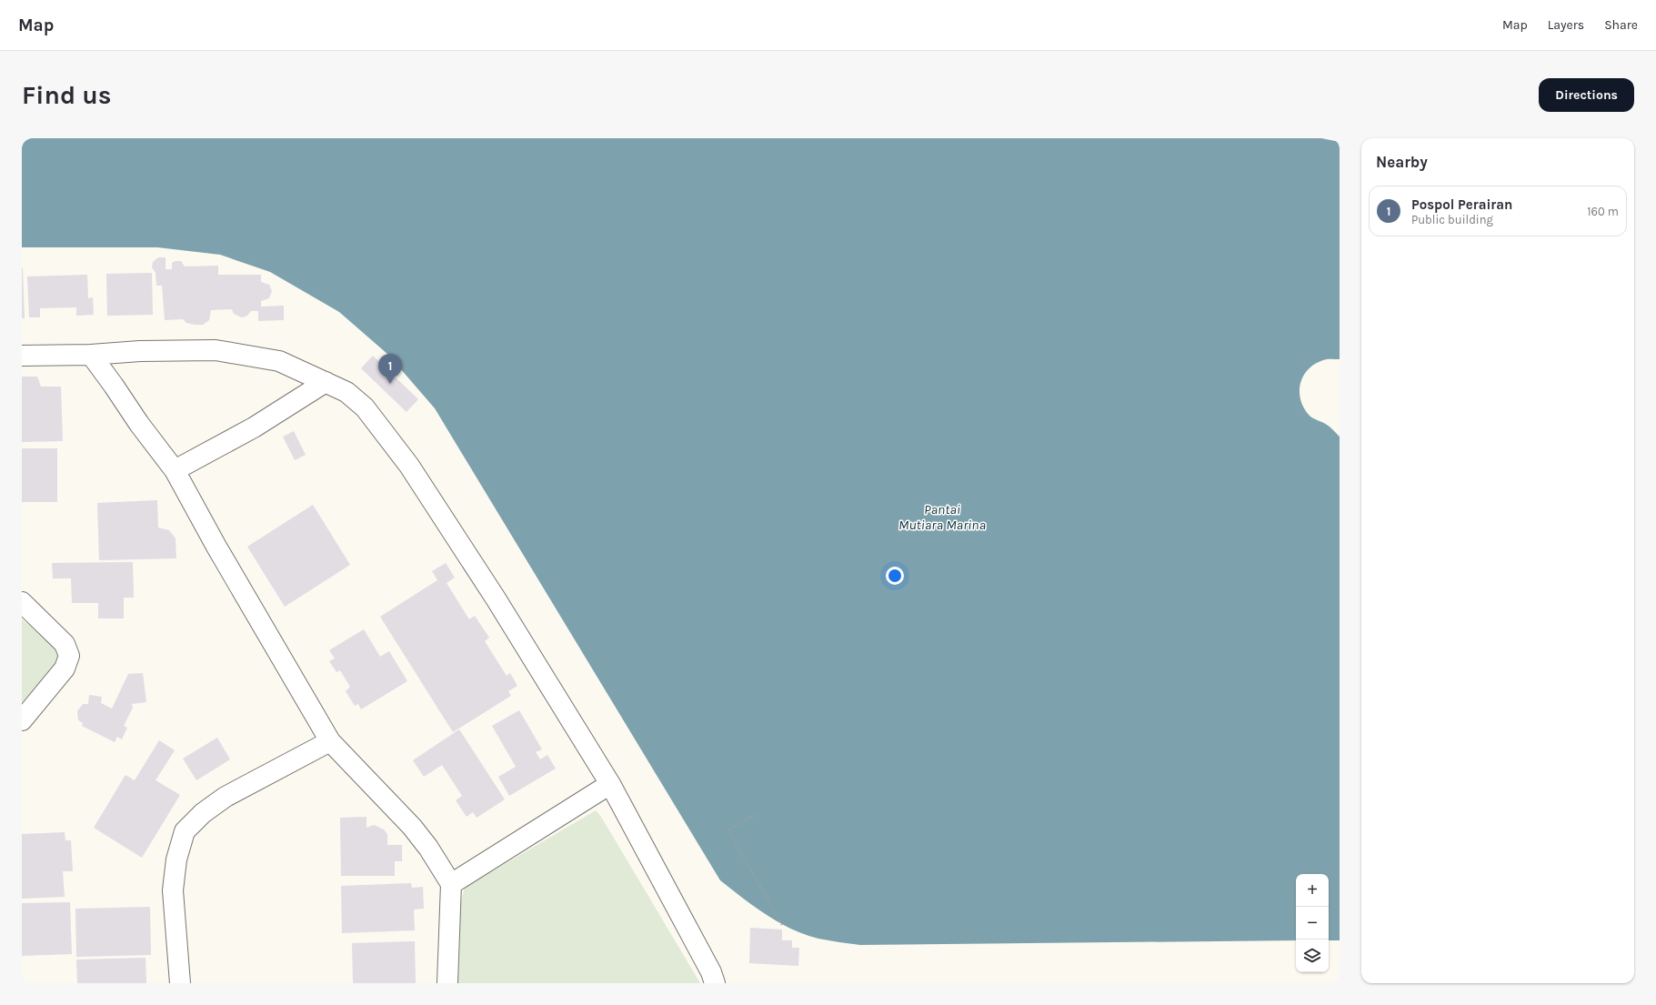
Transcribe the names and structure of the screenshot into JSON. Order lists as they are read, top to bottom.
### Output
{
  "water": ["Pantai Mutiara Marina"],
  "page": {
    "header": "Map",
    "nav": ["Map", "Layers", "Share"],
    "buttons": "Directions",
    "title": "Find us",
    "heading": "Nearby",
    "list": [
      {
        "mark": "1",
        "name": "Pospol Perairan",
        "note": "Public building",
        "value": "160 m"
      }
    ],
    "pins": "1",
    "map_buttons": ["+", "−"]
  }
}
